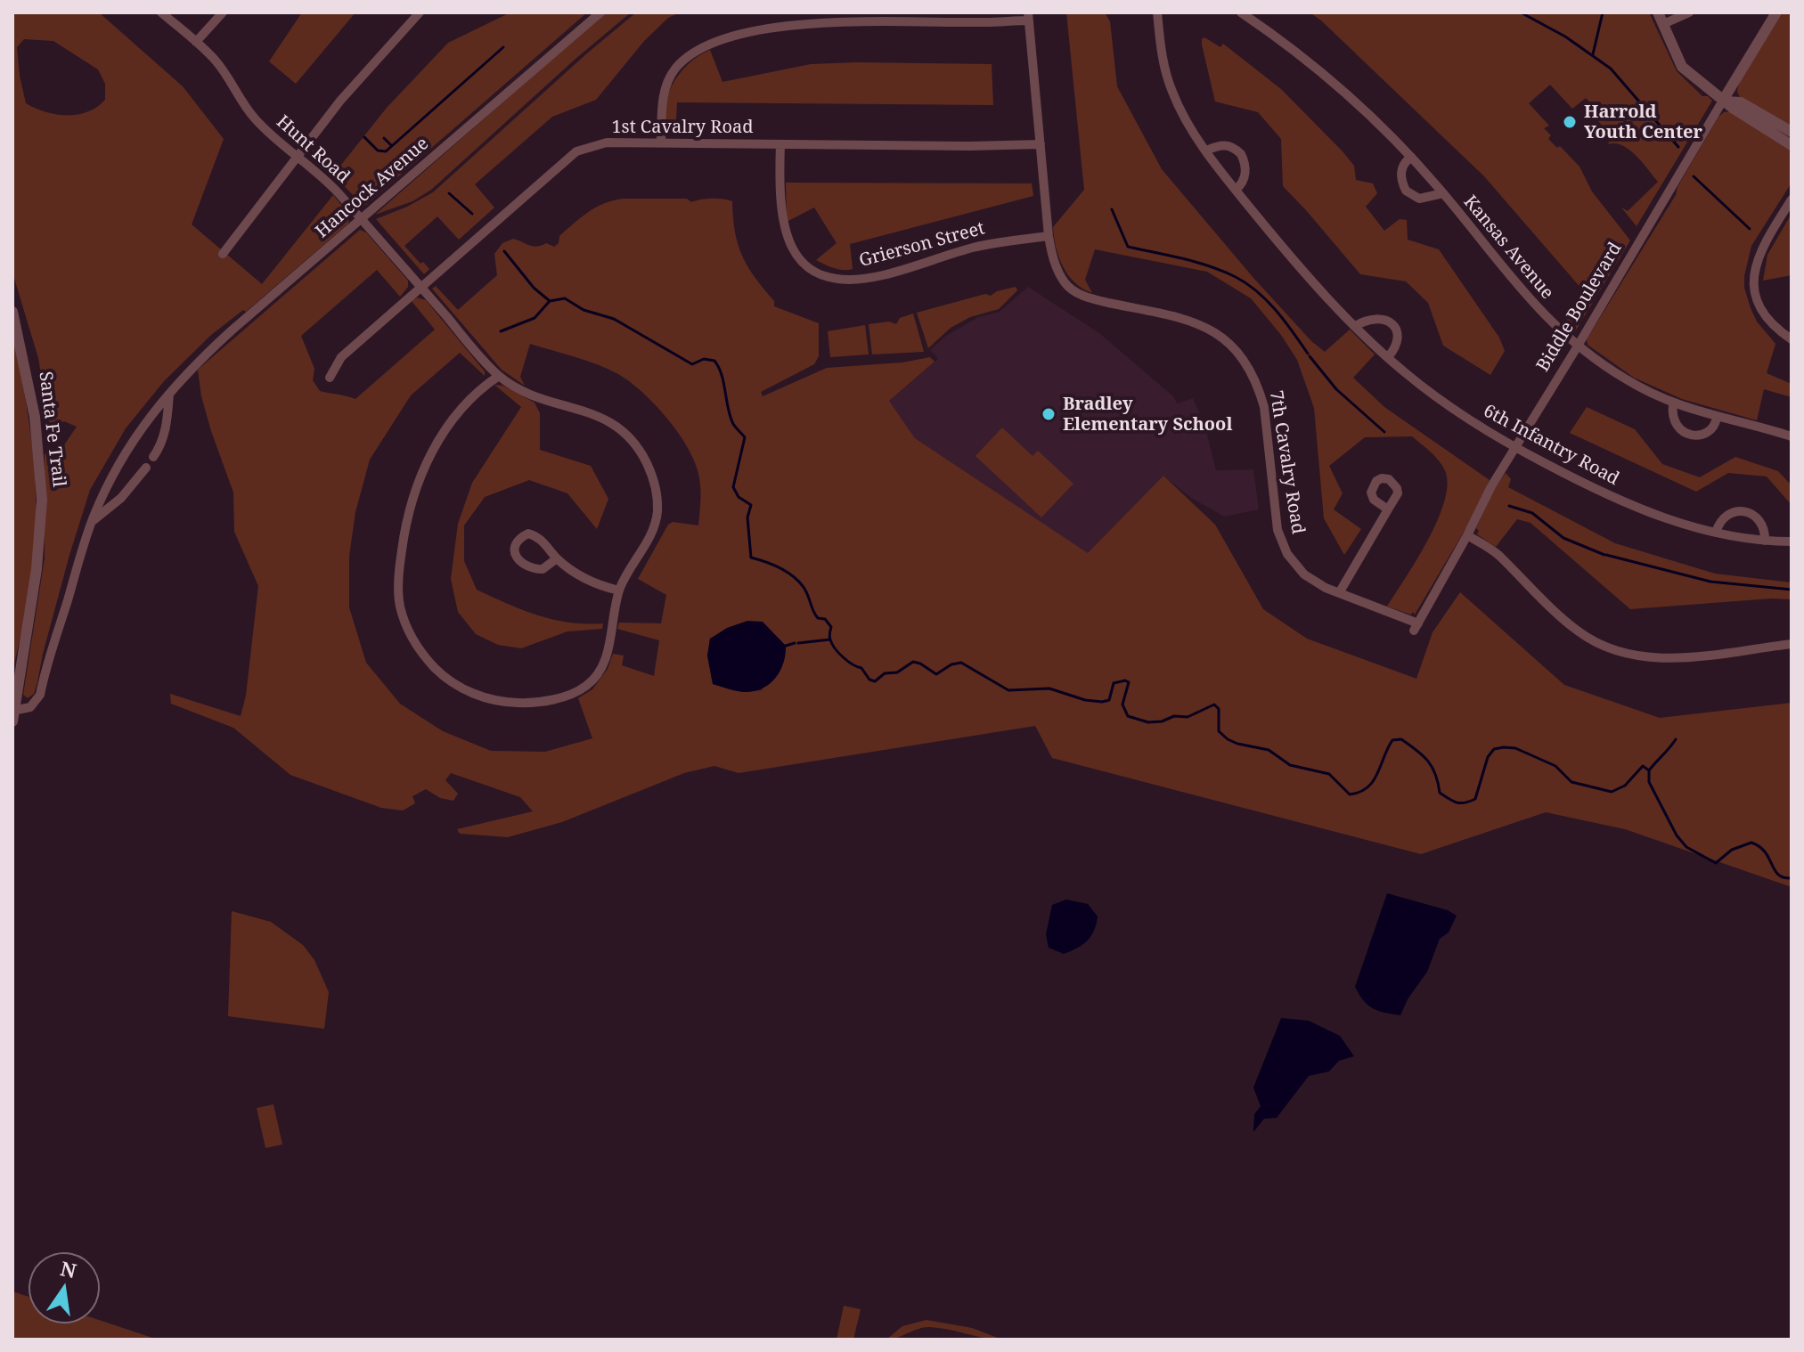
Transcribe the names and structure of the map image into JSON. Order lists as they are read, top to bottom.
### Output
{
  "streets": {
    "street": [
      "1st Cavalry Road",
      "Hunt Road",
      "Hancock Avenue",
      "Grierson Street",
      "Kansas Avenue",
      "Biddle Boulevard",
      "Santa Fe Trail",
      "6th Infantry Road",
      "7th Cavalry Road"
    ]
  },
  "crossings": [
    ["1st Cavalry Road", "Hunt Road"],
    ["1st Cavalry Road", "Grierson Street"],
    ["1st Cavalry Road", "7th Cavalry Road"],
    ["Hunt Road", "Hancock Avenue"],
    ["Hancock Avenue", "Santa Fe Trail"],
    ["Grierson Street", "7th Cavalry Road"],
    ["Kansas Avenue", "Biddle Boulevard"],
    ["Biddle Boulevard", "6th Infantry Road"],
    ["Biddle Boulevard", "7th Cavalry Road"]
  ],
  "places": ["Harrold Youth Center", "Bradley Elementary School"],
  "north": "top"
}
